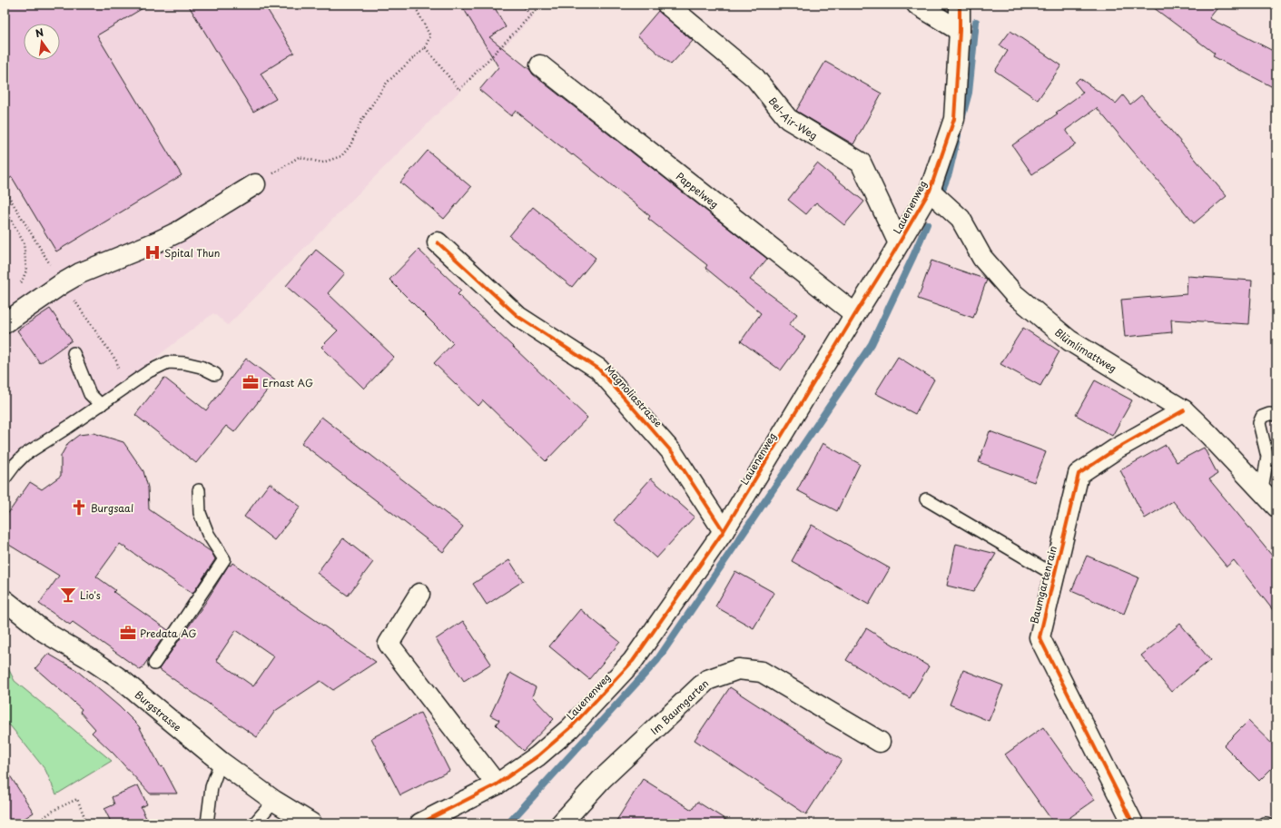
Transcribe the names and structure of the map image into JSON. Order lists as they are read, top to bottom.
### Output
{
  "streets": {
    "street": [
      "Bel-Air-Weg",
      "Pappelweg",
      "Lauenenweg",
      "Blümlimattweg",
      "Magnoliastrasse",
      "Baumgartenrain",
      "Im Baumgarten",
      "Burgstrasse"
    ]
  },
  "crossings": [
    ["Bel-Air-Weg", "Lauenenweg"],
    ["Pappelweg", "Lauenenweg"],
    ["Lauenenweg", "Blümlimattweg"],
    ["Lauenenweg", "Magnoliastrasse"],
    ["Blümlimattweg", "Baumgartenrain"]
  ],
  "places": {
    "hospital": ["Spital Thun"],
    "office": ["Ernast AG", "Predata AG"],
    "church": ["Burgsaal"],
    "bar": ["Lio's"]
  },
  "north": "top"
}
